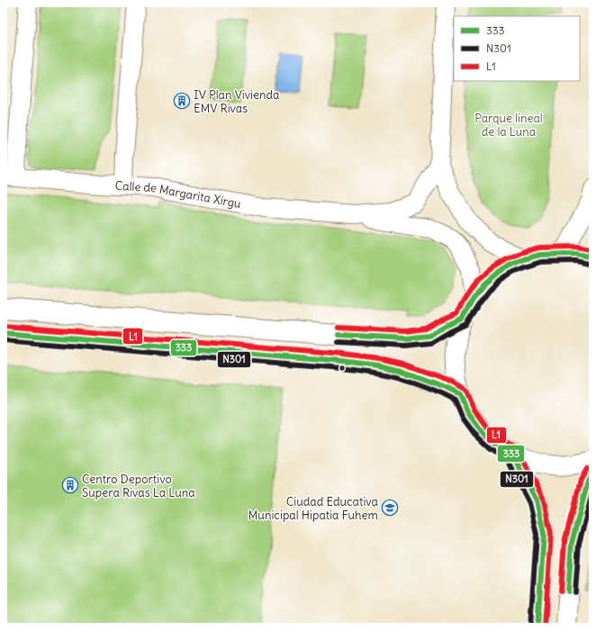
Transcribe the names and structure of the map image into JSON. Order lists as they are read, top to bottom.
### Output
{
  "streets": {
    "street": ["Calle de Margarita Xirgu"]
  },
  "parks": ["Parque lineal de la Luna"],
  "places": {
    "building": ["IV Plan Vivienda EMV Rivas", "Centro Deportivo Supera Rivas La Luna"],
    "school or university": ["Ciudad Educativa Municipal Hipatia Fuhem"]
  },
  "lines": ["transit line L1", "transit line 333", "transit line N301"],
  "legend": ["333", "N301", "L1"]
}
